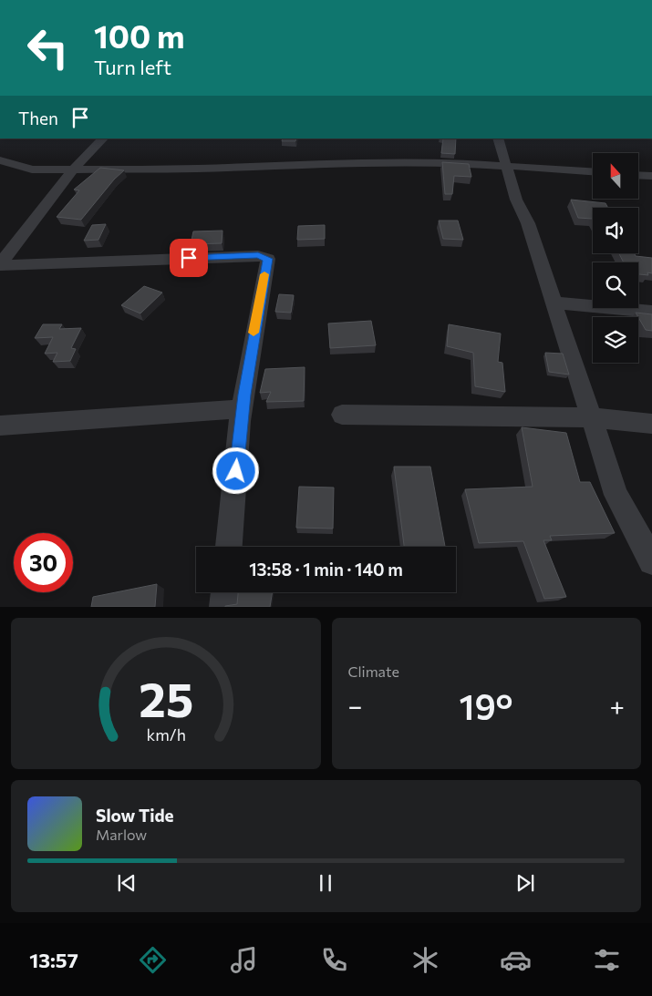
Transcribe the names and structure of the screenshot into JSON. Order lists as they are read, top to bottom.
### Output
{
  "north": "top",
  "page": {
    "turn": ["100 m", "Turn left"],
    "then": "Then",
    "limit": "30",
    "trip": "13:58 · 1 min · 140 m",
    "tile": "Climate",
    "heat": ["−", "19°", "+"],
    "song": ["Slow Tide", "Marlow"],
    "tabs": "13:57",
    "gauge": ["25", "km/h"]
  }
}
